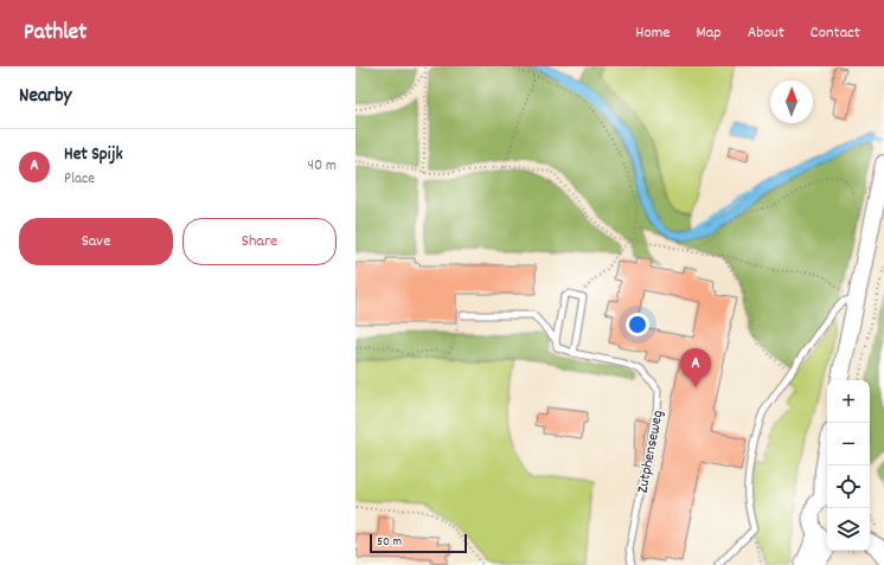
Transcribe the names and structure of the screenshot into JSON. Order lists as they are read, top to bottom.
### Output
{
  "streets": {
    "lane": ["Zutphenseweg"]
  },
  "scale_bar": "50 m",
  "north": "top",
  "page": {
    "header": "Pathlet",
    "nav": [
      "Home",
      "Map",
      "About",
      "Contact"
    ],
    "heading": "Nearby",
    "list": [
      {
        "mark": "A",
        "name": "Het Spijk",
        "note": "Place",
        "value": "40 m"
      }
    ],
    "buttons": ["Save", "Share"],
    "pins": "A",
    "map_buttons": ["+", "−"],
    "scale": "50 m"
  }
}
